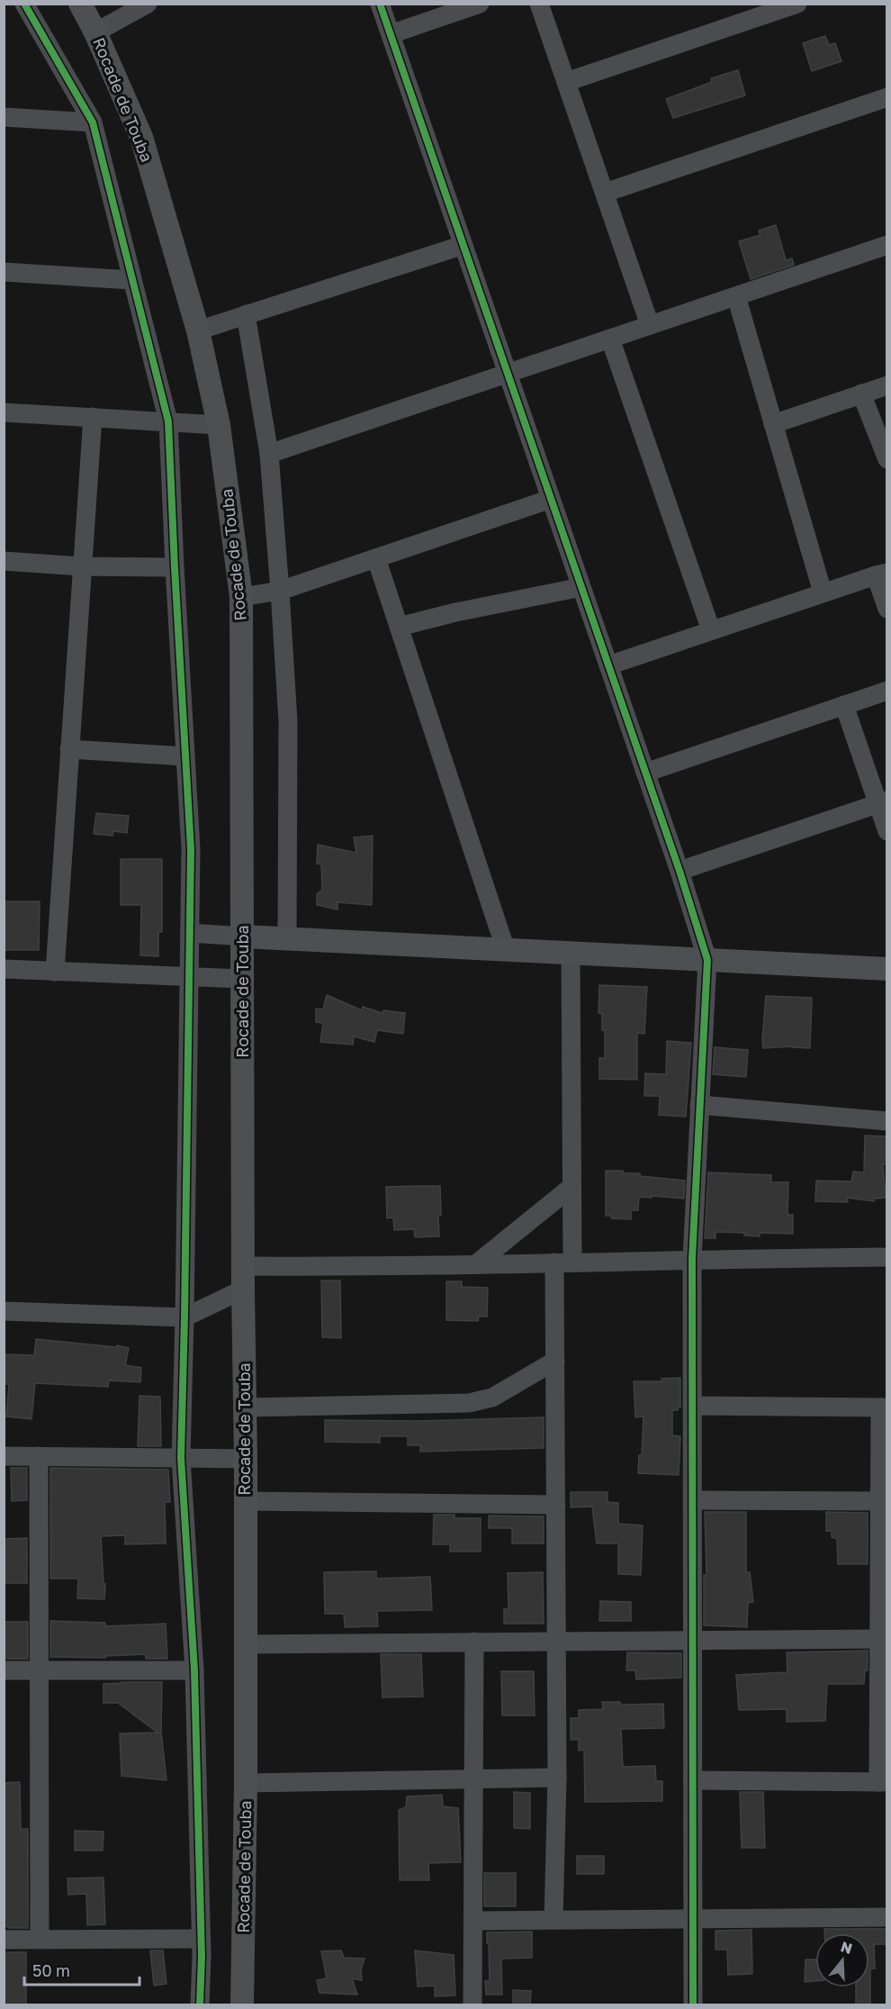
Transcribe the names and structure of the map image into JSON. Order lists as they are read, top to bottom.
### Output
{
  "streets": {
    "main road": ["Rocade de Touba"]
  },
  "scale_bar": "50 m",
  "north": "top"
}
